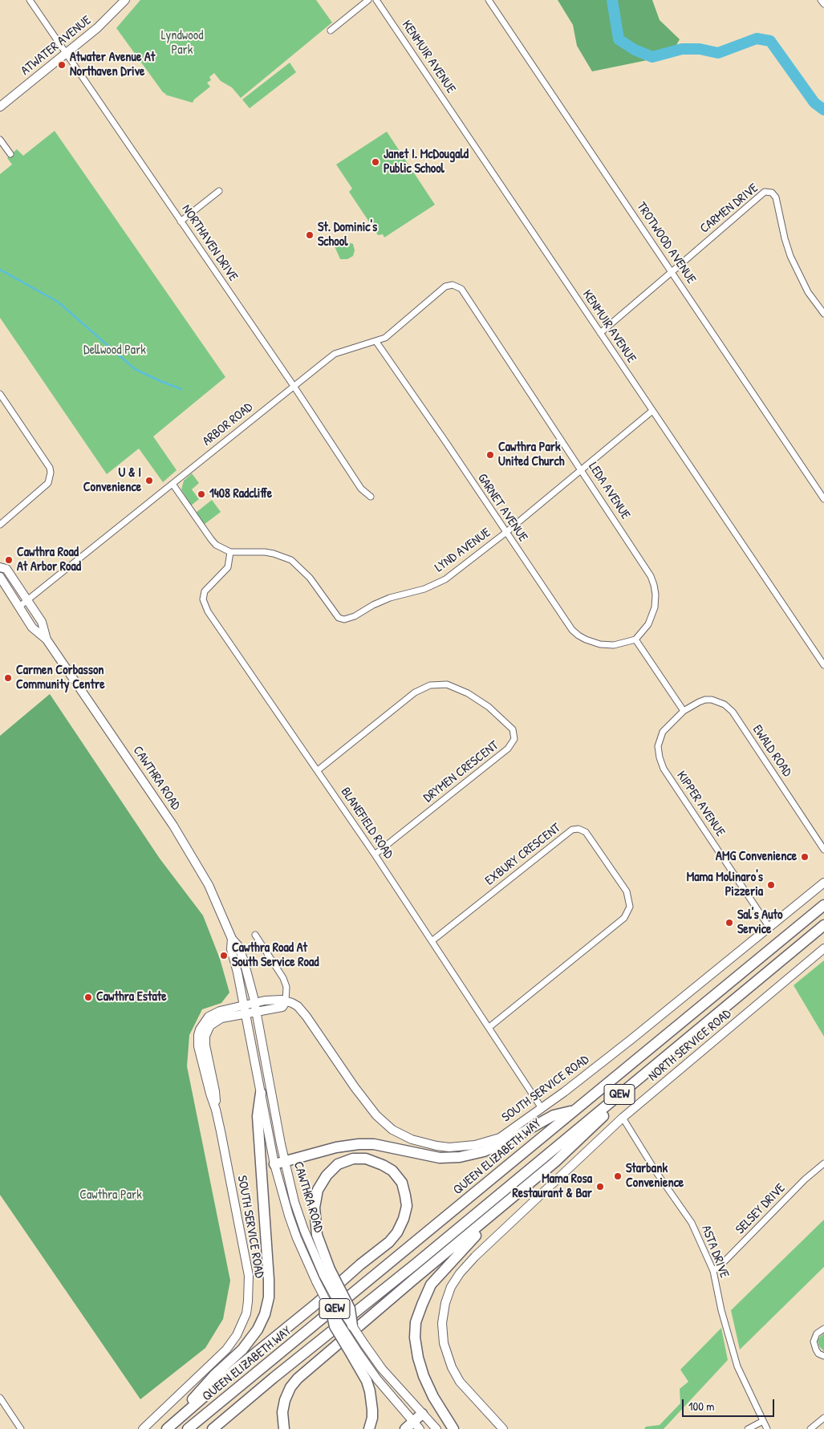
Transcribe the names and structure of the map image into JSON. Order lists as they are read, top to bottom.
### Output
{
  "streets": {
    "highway": ["QEW", "QUEEN ELIZABETH WAY"],
    "main road": [
      "ATWATER AVENUE",
      "CAWTHRA ROAD",
      "NORTH SERVICE ROAD",
      "SOUTH SERVICE ROAD"
    ],
    "street": [
      "KENMUIR AVENUE",
      "CARMEN DRIVE",
      "NORTHAVEN DRIVE",
      "TROTWOOD AVENUE",
      "ARBOR ROAD",
      "LEDA AVENUE",
      "GARNET AVENUE",
      "LYND AVENUE",
      "EWALD ROAD",
      "DRYMEN CRESCENT",
      "KIPPER AVENUE",
      "BLANEFIELD ROAD",
      "EXBURY CRESCENT",
      "SELSEY DRIVE",
      "ASTA DRIVE"
    ]
  },
  "crossings": [
    ["ATWATER AVENUE", "NORTHAVEN DRIVE"],
    ["KENMUIR AVENUE", "CARMEN DRIVE"],
    ["KENMUIR AVENUE", "LYND AVENUE"],
    ["CARMEN DRIVE", "TROTWOOD AVENUE"],
    ["NORTHAVEN DRIVE", "ARBOR ROAD"],
    ["ARBOR ROAD", "LEDA AVENUE"],
    ["ARBOR ROAD", "GARNET AVENUE"],
    ["ARBOR ROAD", "CAWTHRA ROAD"],
    ["LEDA AVENUE", "GARNET AVENUE"],
    ["LEDA AVENUE", "LYND AVENUE"],
    ["GARNET AVENUE", "LYND AVENUE"],
    ["LYND AVENUE", "BLANEFIELD ROAD"],
    ["EWALD ROAD", "KIPPER AVENUE"],
    ["DRYMEN CRESCENT", "BLANEFIELD ROAD"],
    ["CAWTHRA ROAD", "SOUTH SERVICE ROAD"],
    ["KIPPER AVENUE", "SOUTH SERVICE ROAD"],
    ["BLANEFIELD ROAD", "EXBURY CRESCENT"],
    ["BLANEFIELD ROAD", "SOUTH SERVICE ROAD"],
    ["NORTH SERVICE ROAD", "ASTA DRIVE"],
    ["SELSEY DRIVE", "ASTA DRIVE"]
  ],
  "parks": ["Lyndwood Park", "Dellwood Park", "Cawthra Park"],
  "places": [
    "Atwater Avenue At Northaven Drive",
    "Janet I. McDougald Public School",
    "St. Dominic's School",
    "Cawthra Park United Church",
    "U & I Convenience",
    "1408 Radcliffe",
    "Cawthra Road At Arbor Road",
    "Carmen Corbasson Community Centre",
    "AMG Convenience",
    "Mama Molinaro's Pizzeria",
    "Sal's Auto Service",
    "Cawthra Road At South Service Road",
    "Cawthra Estate",
    "Starbank Convenience",
    "Mama Rosa Restaurant & Bar"
  ],
  "scale_bar": "100 m"
}
